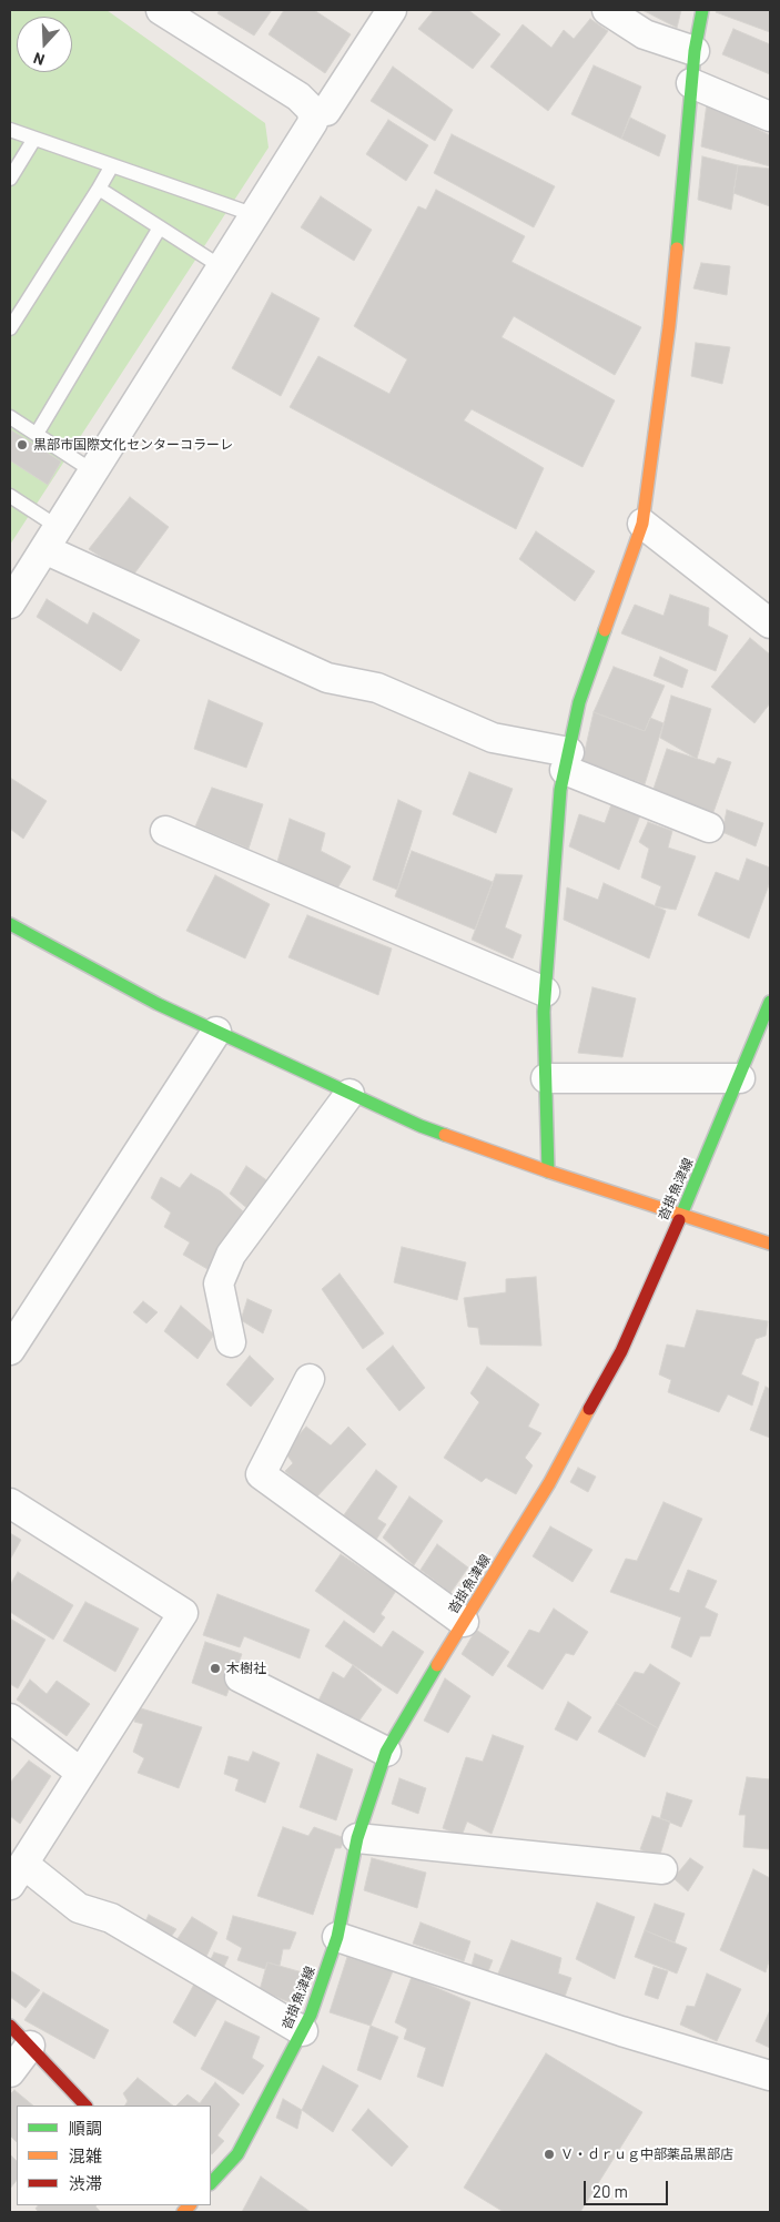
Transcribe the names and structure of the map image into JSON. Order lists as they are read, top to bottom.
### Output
{
  "streets": {
    "street": ["沓掛魚津線"]
  },
  "places": ["黒部市国際文化センターコラーレ", "木樹社", "Ｖ・ｄｒｕｇ中部薬品黒部店"],
  "legend": ["順調", "混雑", "渋滞"],
  "scale_bar": "20 m",
  "north": "bottom"
}
